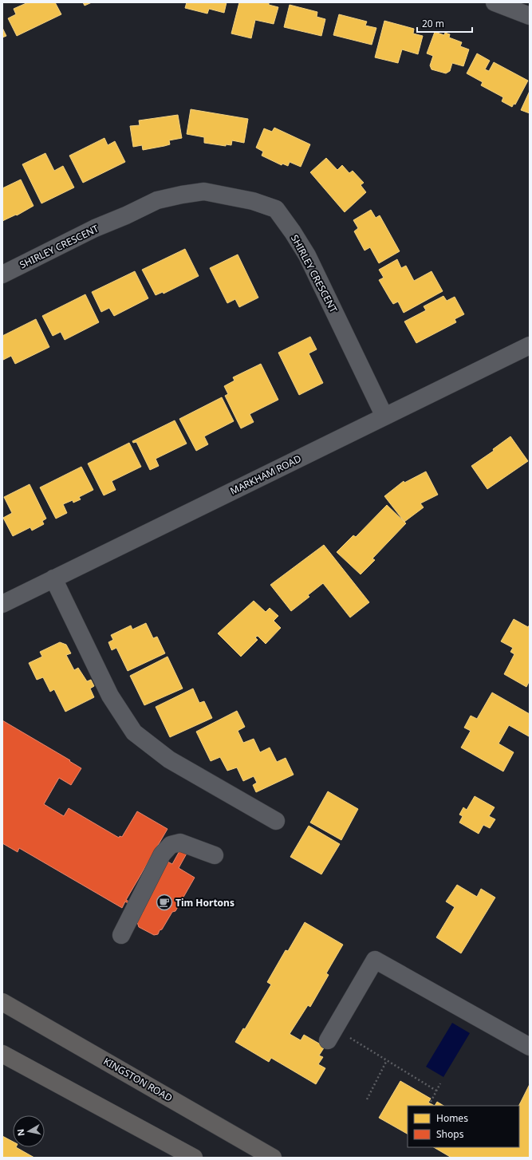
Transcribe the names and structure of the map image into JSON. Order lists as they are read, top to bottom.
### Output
{
  "streets": {
    "main road": ["KINGSTON ROAD"],
    "street": ["SHIRLEY CRESCENT", "MARKHAM ROAD"]
  },
  "crossings": [
    ["SHIRLEY CRESCENT", "MARKHAM ROAD"]
  ],
  "places": {
    "cafe": ["Tim Hortons"]
  },
  "legend": ["Homes", "Shops"],
  "scale_bar": "20 m",
  "north": "left"
}
